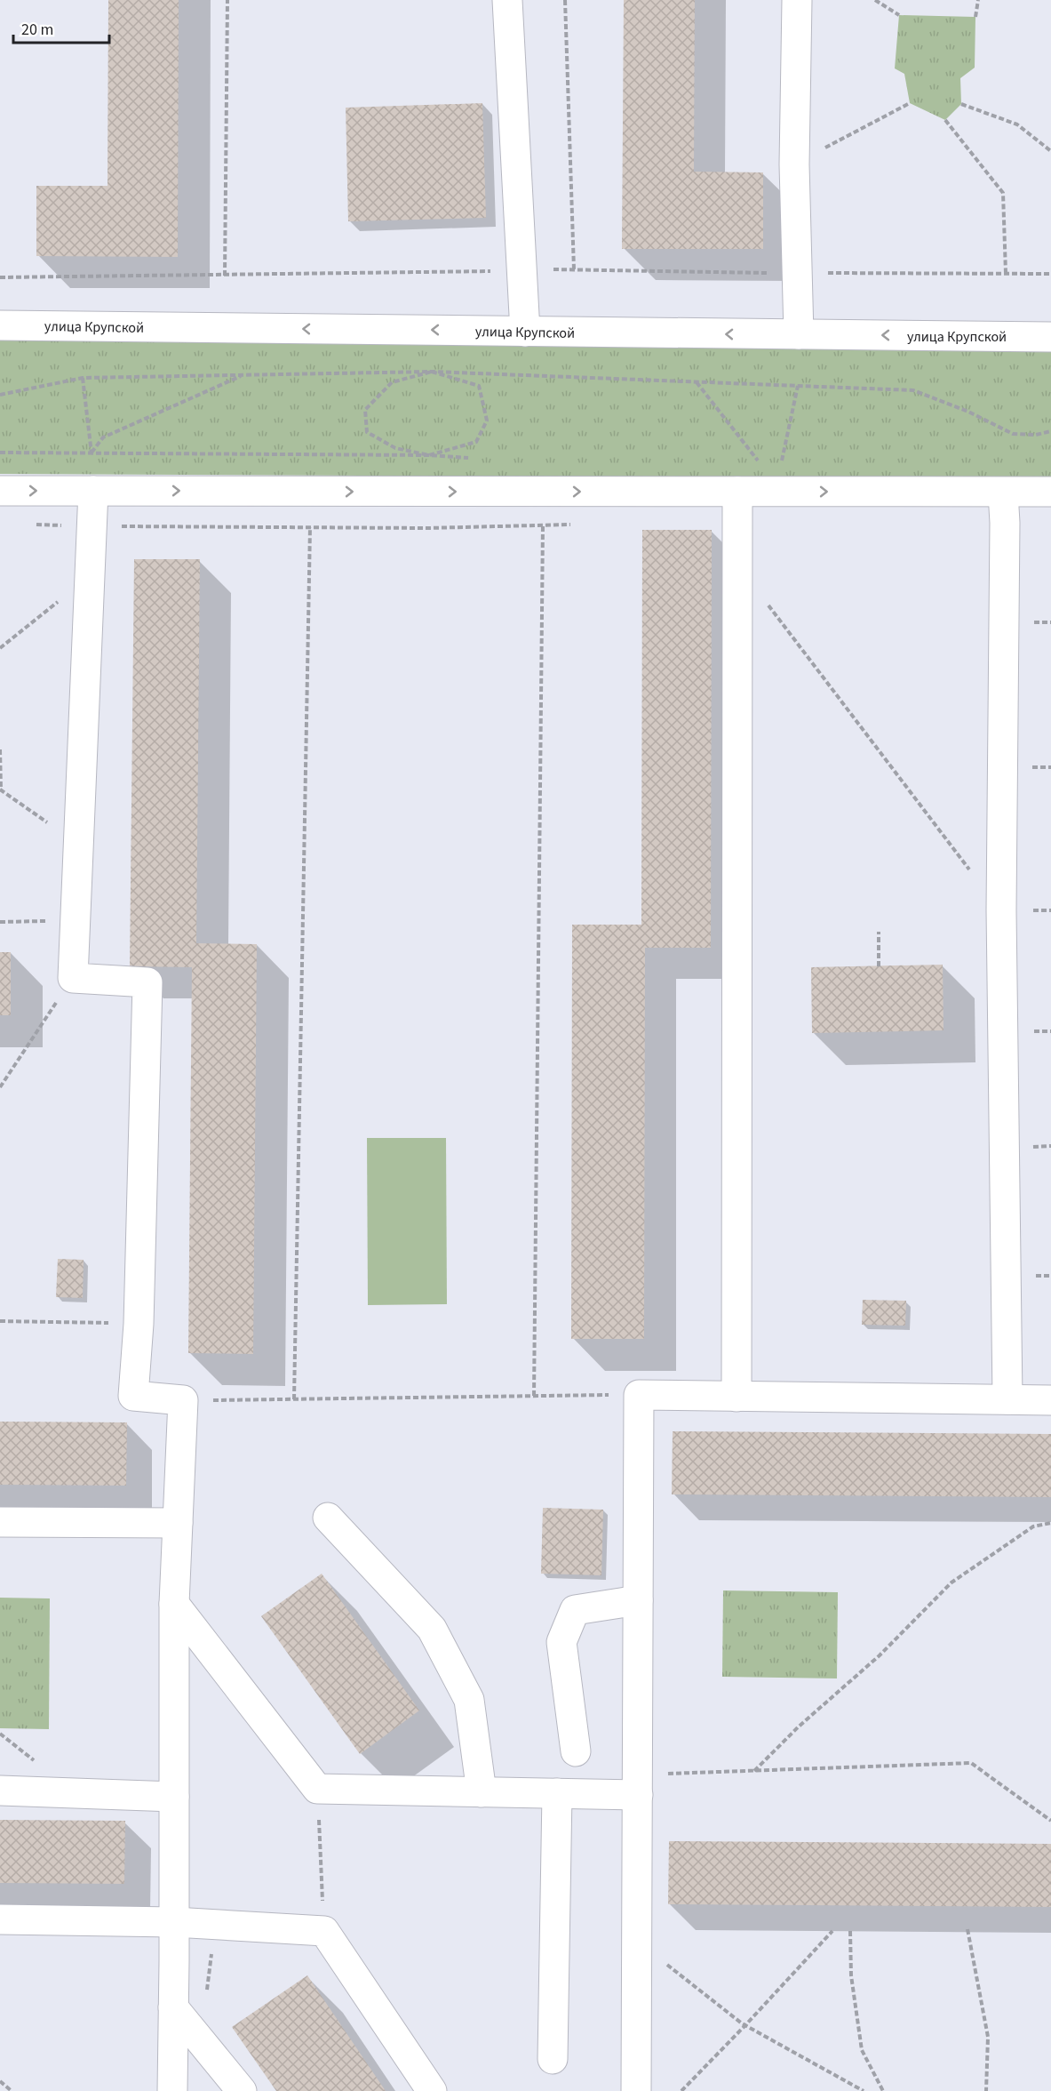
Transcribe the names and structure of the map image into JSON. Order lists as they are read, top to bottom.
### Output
{
  "streets": {
    "street": ["улица Крупской"]
  },
  "scale_bar": "20 m"
}
